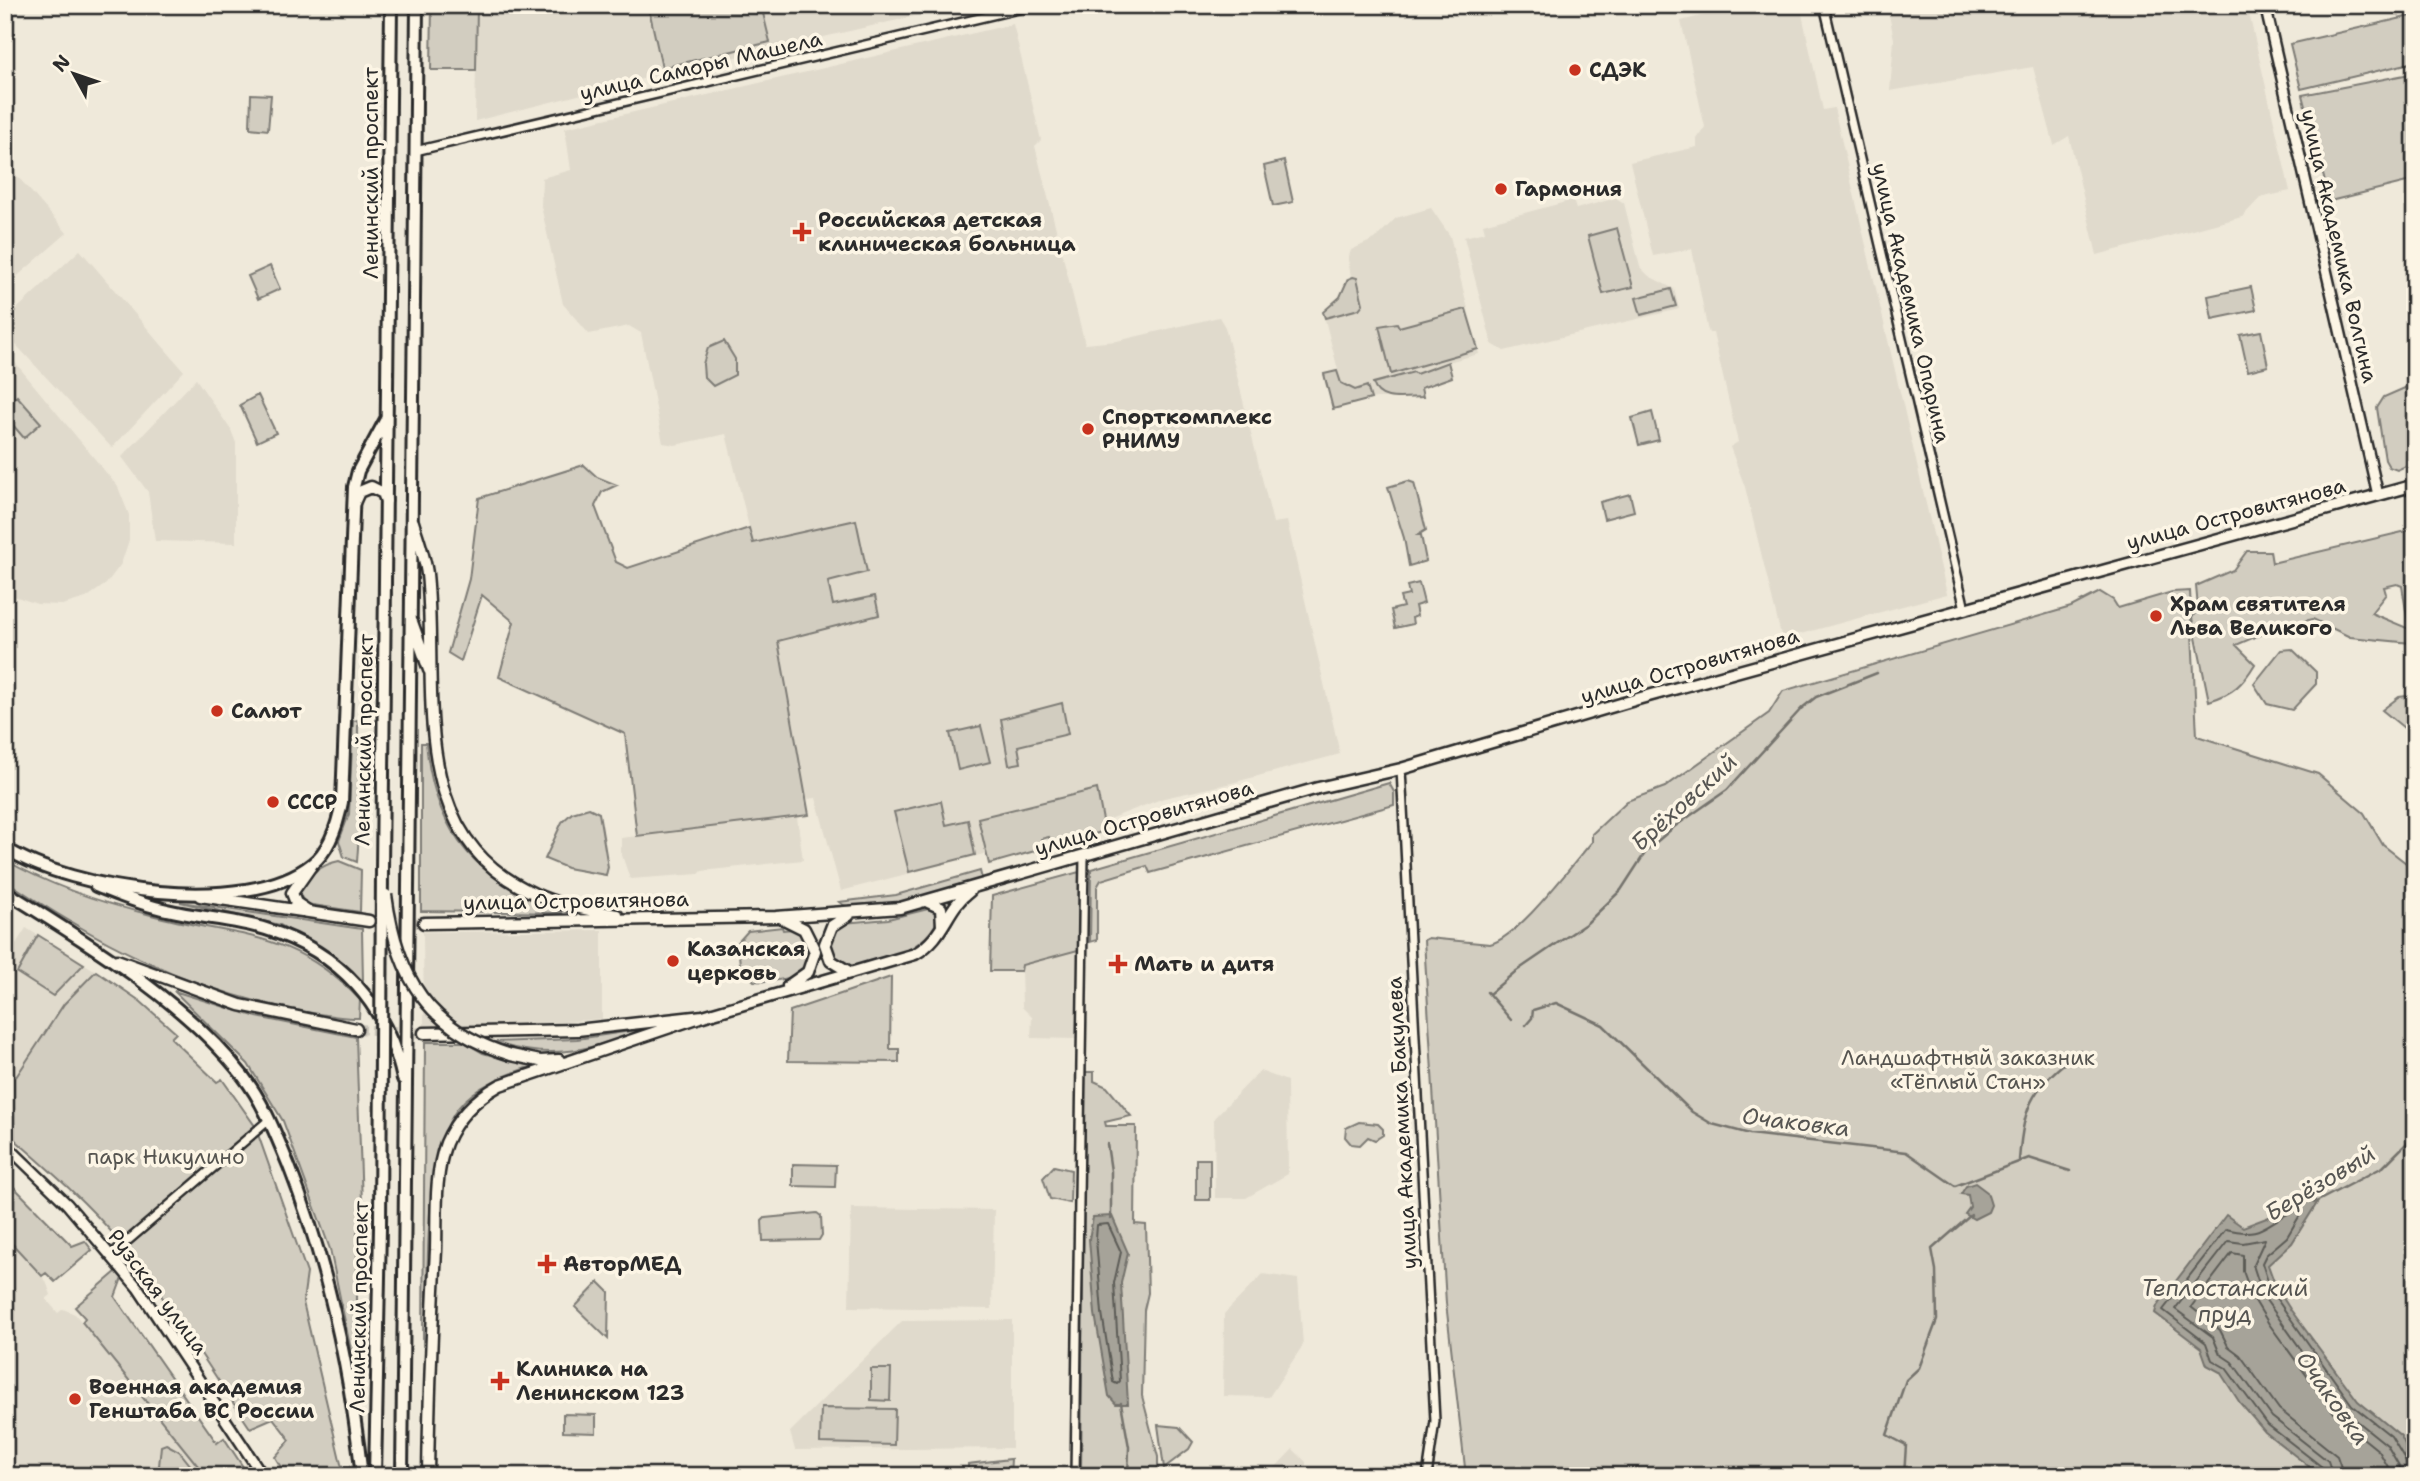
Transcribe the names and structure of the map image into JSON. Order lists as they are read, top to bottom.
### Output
{
  "streets": {
    "main road": ["Ленинский проспект", "улица Островитянова"],
    "street": [
      "улица Саморы Машела",
      "улица Академика Волгина",
      "улица Академика Опарина",
      "улица Академика Бакулева",
      "Рузская улица"
    ]
  },
  "crossings": [
    ["улица Саморы Машела", "Ленинский проспект"],
    ["улица Академика Волгина", "улица Островитянова"],
    ["улица Академика Опарина", "улица Островитянова"],
    ["улица Островитянова", "улица Академика Бакулева"]
  ],
  "water": [
    "Брёховский",
    "Очаковка",
    "Берёзовый",
    "Теплостанский пруд"
  ],
  "parks": ["Ландшафтный заказник «Тёплый Стан»", "парк Никулино"],
  "places": {
    "other": [
      "СДЭК",
      "Гармония",
      "Спорткомплекс РНИМУ",
      "Храм святителя Льва Великого",
      "Салют",
      "СССР",
      "Казанская церковь",
      "Военная академия Генштаба ВС России"
    ],
    "health": [
      "Российская детская клиническая больница",
      "Мать и дитя",
      "АвторМЕД",
      "Клиника на Ленинском 123"
    ]
  },
  "north": "top left"
}
